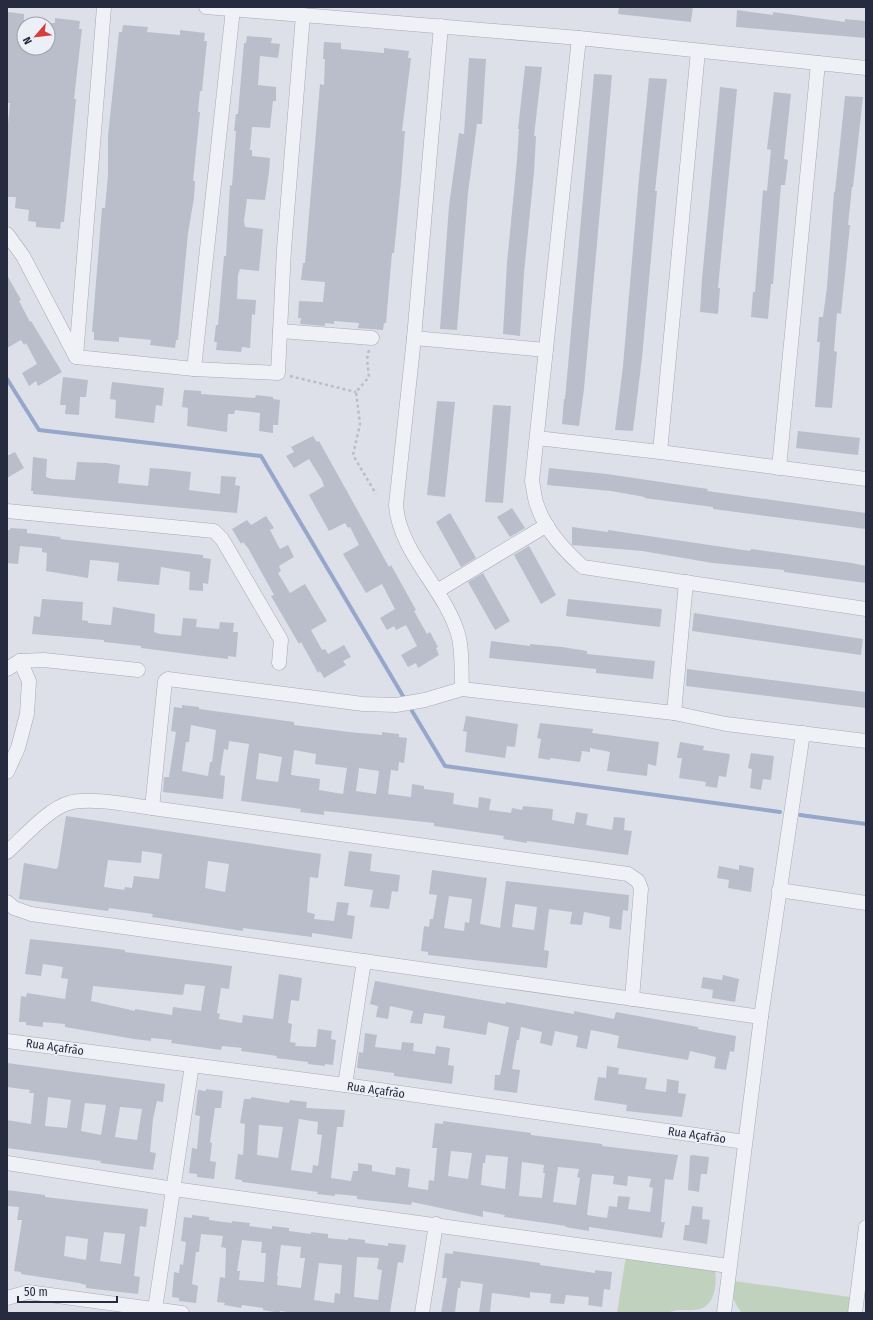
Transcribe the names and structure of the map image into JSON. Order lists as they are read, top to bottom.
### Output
{
  "streets": {
    "street": ["Rua Açafrão"]
  },
  "scale_bar": "50 m",
  "north": "bottom left"
}
